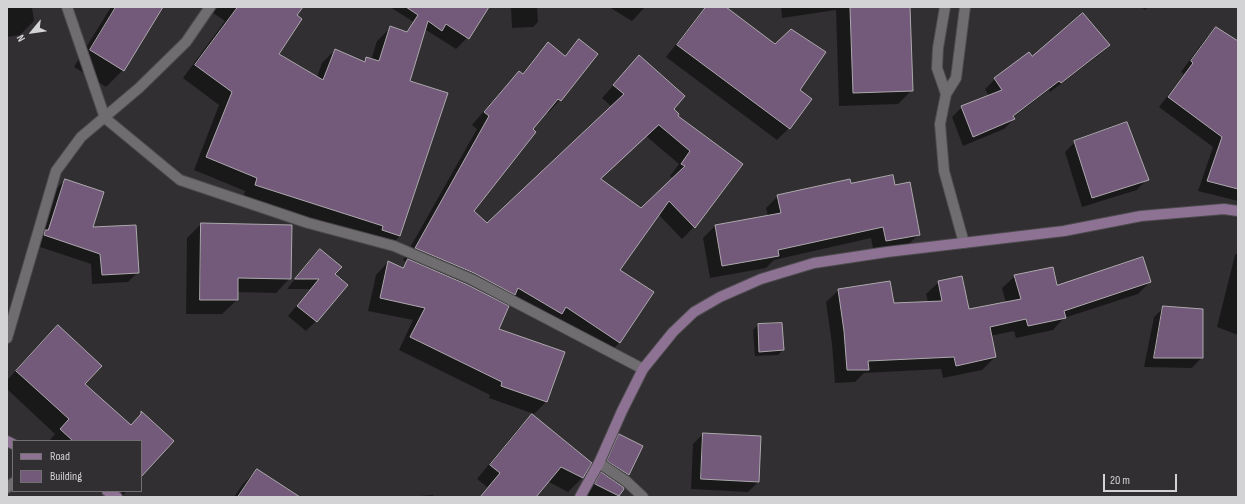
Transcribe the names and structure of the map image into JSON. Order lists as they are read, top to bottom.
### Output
{
  "legend": ["Road", "Building"],
  "scale_bar": "20 m",
  "north": "bottom left"
}
